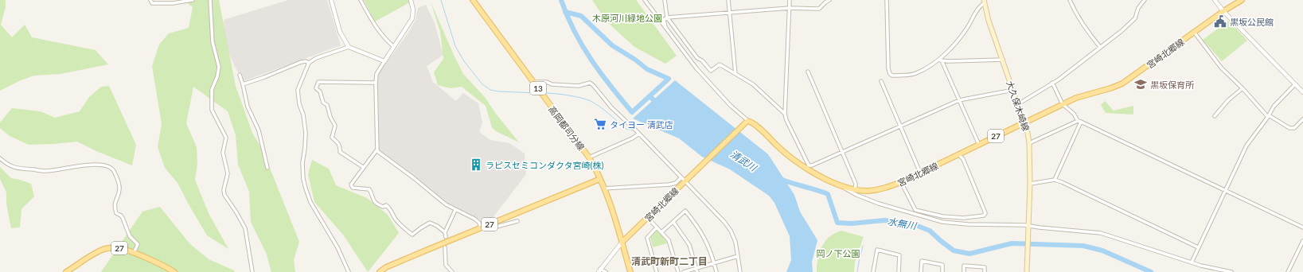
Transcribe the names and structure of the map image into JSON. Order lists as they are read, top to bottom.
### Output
{
  "streets": {
    "main road": [
      "宮崎北郷線",
      "13",
      "大久保木崎線",
      "高岡都司分線",
      "27"
    ]
  },
  "crossings": [
    ["宮崎北郷線", "大久保木崎線"],
    ["宮崎北郷線", "高岡都司分線"],
    ["高岡都司分線", "27"]
  ],
  "districts": ["清武町新町二丁目"],
  "water": ["清武川", "水無川"],
  "parks": ["木原河川緑地公園", "岡ノ下公園"],
  "places": {
    "public building": ["黒坂公民館"],
    "school or university": ["黒坂保育所"],
    "supermarket": ["タイヨー 清武店"],
    "building": ["ラピスセミコンダクタ宮崎(株)"]
  }
}
